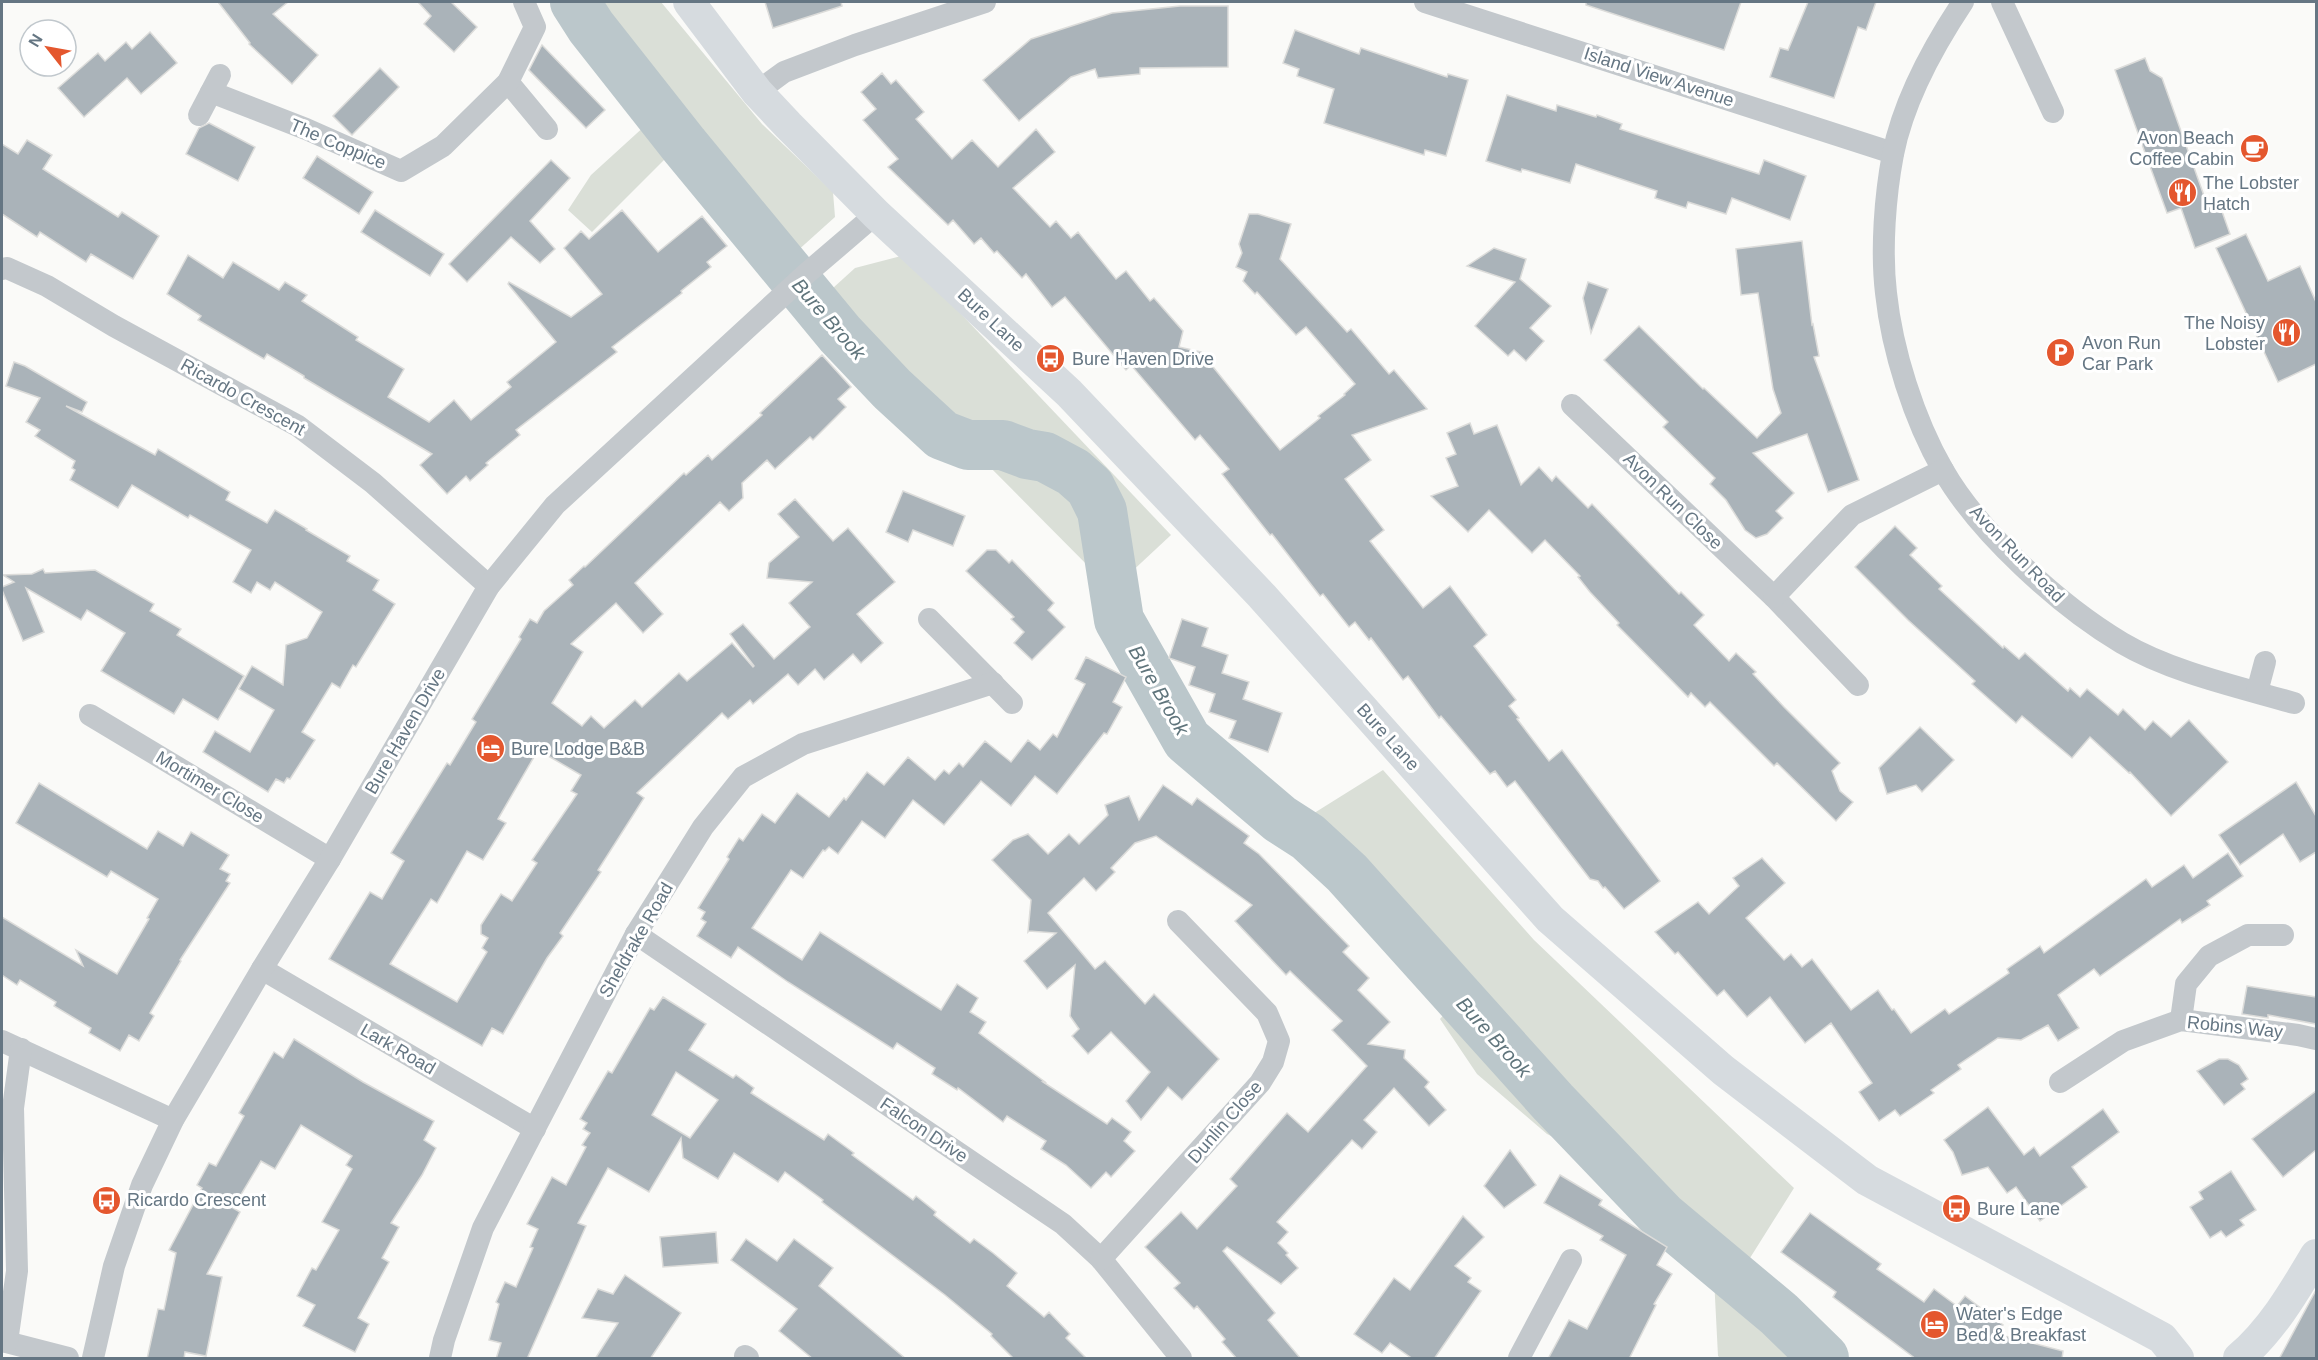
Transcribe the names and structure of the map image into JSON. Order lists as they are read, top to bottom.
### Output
{
  "streets": {
    "street": [
      "Island View Avenue",
      "The Coppice",
      "Bure Lane",
      "Ricardo Crescent",
      "Avon Run Close",
      "Avon Run Road",
      "Bure Haven Drive",
      "Mortimer Close",
      "Sheldrake Road",
      "Robins Way",
      "Lark Road",
      "Dunlin Close",
      "Falcon Drive"
    ]
  },
  "crossings": [
    ["Island View Avenue", "Avon Run Road"],
    ["Bure Lane", "Bure Haven Drive"],
    ["Ricardo Crescent", "Bure Haven Drive"],
    ["Bure Haven Drive", "Mortimer Close"],
    ["Bure Haven Drive", "Lark Road"],
    ["Sheldrake Road", "Lark Road"],
    ["Sheldrake Road", "Falcon Drive"],
    ["Dunlin Close", "Falcon Drive"]
  ],
  "water": ["Bure Brook"],
  "places": {
    "cafe": ["Avon Beach Coffee Cabin"],
    "restaurant": ["The Lobster Hatch", "The Noisy Lobster"],
    "parking": ["Avon Run Car Park"],
    "bus stop": ["Bure Haven Drive", "Ricardo Crescent", "Bure Lane"],
    "hotel": ["Bure Lodge B&B", "Water's Edge Bed & Breakfast"]
  },
  "north": "top left"
}
